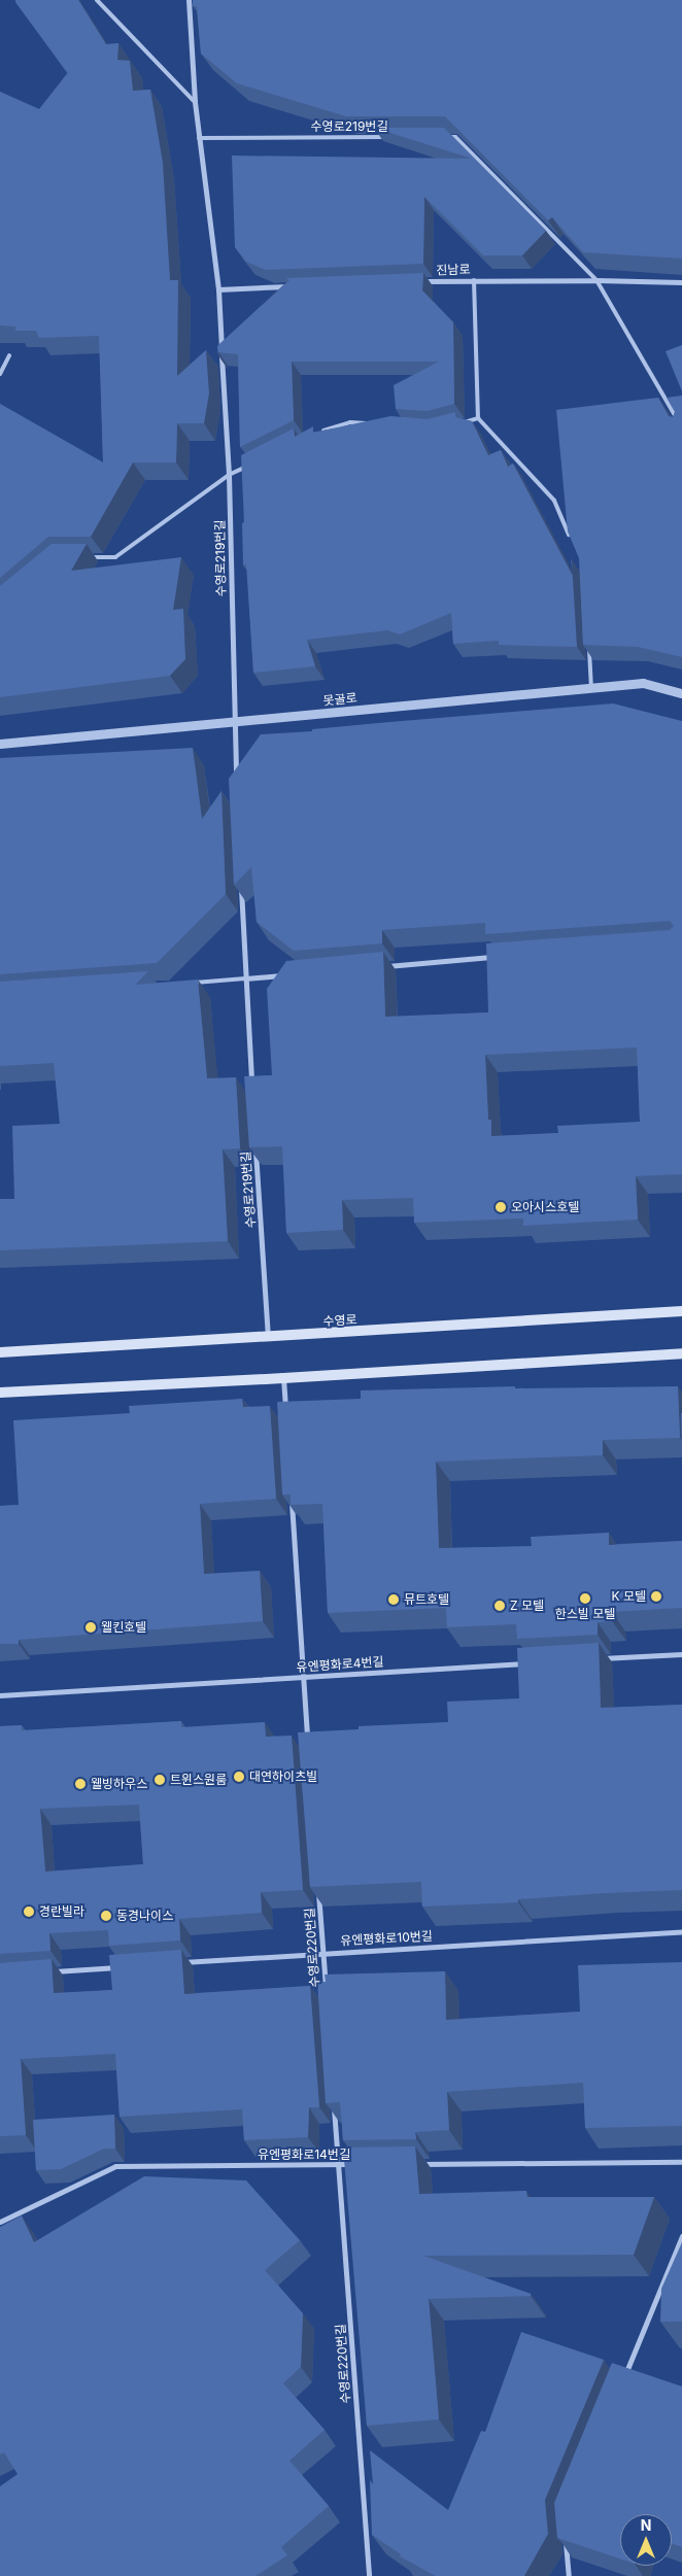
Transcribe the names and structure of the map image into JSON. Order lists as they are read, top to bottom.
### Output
{
  "streets": {
    "main road": ["수영로"],
    "street": [
      "수영로219번길",
      "진남로",
      "못골로",
      "유엔평화로4번길",
      "유엔평화로10번길",
      "수영로220번길",
      "유엔평화로14번길"
    ]
  },
  "crossings": [
    ["수영로219번길", "못골로"],
    ["수영로219번길", "수영로"],
    ["유엔평화로10번길", "수영로220번길"],
    ["수영로220번길", "유엔평화로14번길"]
  ],
  "places": [
    "오아시스호텔",
    "K 모텔",
    "한스빌 모텔",
    "뮤트호텔",
    "Z 모텔",
    "웰킨호텔",
    "대연하이츠빌",
    "트윈스원룸",
    "웰빙하우스",
    "경란빌라",
    "동경나이스"
  ],
  "north": "top"
}
